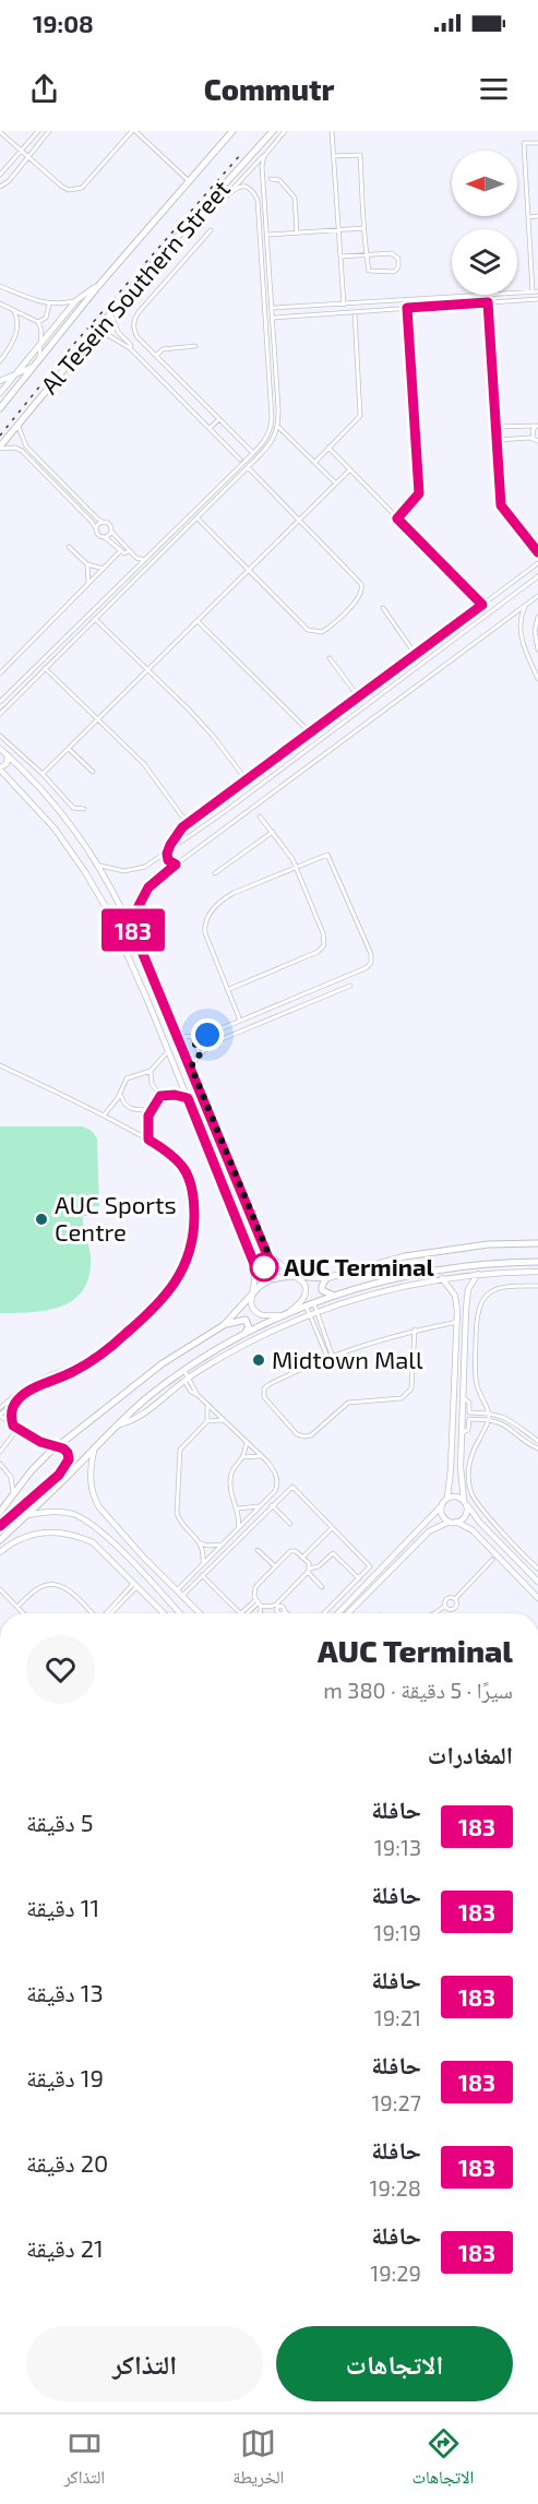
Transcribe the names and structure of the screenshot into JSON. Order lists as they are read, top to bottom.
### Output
{
  "streets": {
    "main road": ["Al Tesein Southern Street"]
  },
  "places": ["AUC Sports Centre", "AUC Terminal", "Midtown Mall"],
  "lines": ["bus line 183"],
  "north": "left",
  "page": {
    "status": "19:08",
    "header": "Commutr",
    "on_map": "183",
    "heading": [
      ["AUC Terminal", "سيرًا · 5 دقيقة · 380 m"],
      "المغادرات"
    ],
    "list": [
      {
        "mark": "183",
        "name": "حافلة",
        "note": "19:13",
        "value": "5 دقيقة"
      },
      {
        "mark": "183",
        "name": "حافلة",
        "note": "19:19",
        "value": "11 دقيقة"
      },
      {
        "mark": "183",
        "name": "حافلة",
        "note": "19:21",
        "value": "13 دقيقة"
      },
      {
        "mark": "183",
        "name": "حافلة",
        "note": "19:27",
        "value": "19 دقيقة"
      },
      {
        "mark": "183",
        "name": "حافلة",
        "note": "19:28",
        "value": "20 دقيقة"
      },
      {
        "mark": "183",
        "name": "حافلة",
        "note": "19:29",
        "value": "21 دقيقة"
      }
    ],
    "buttons": ["الاتجاهات", "التذاكر"],
    "tabs": ["الاتجاهات", "الخريطة", "التذاكر"]
  }
}
